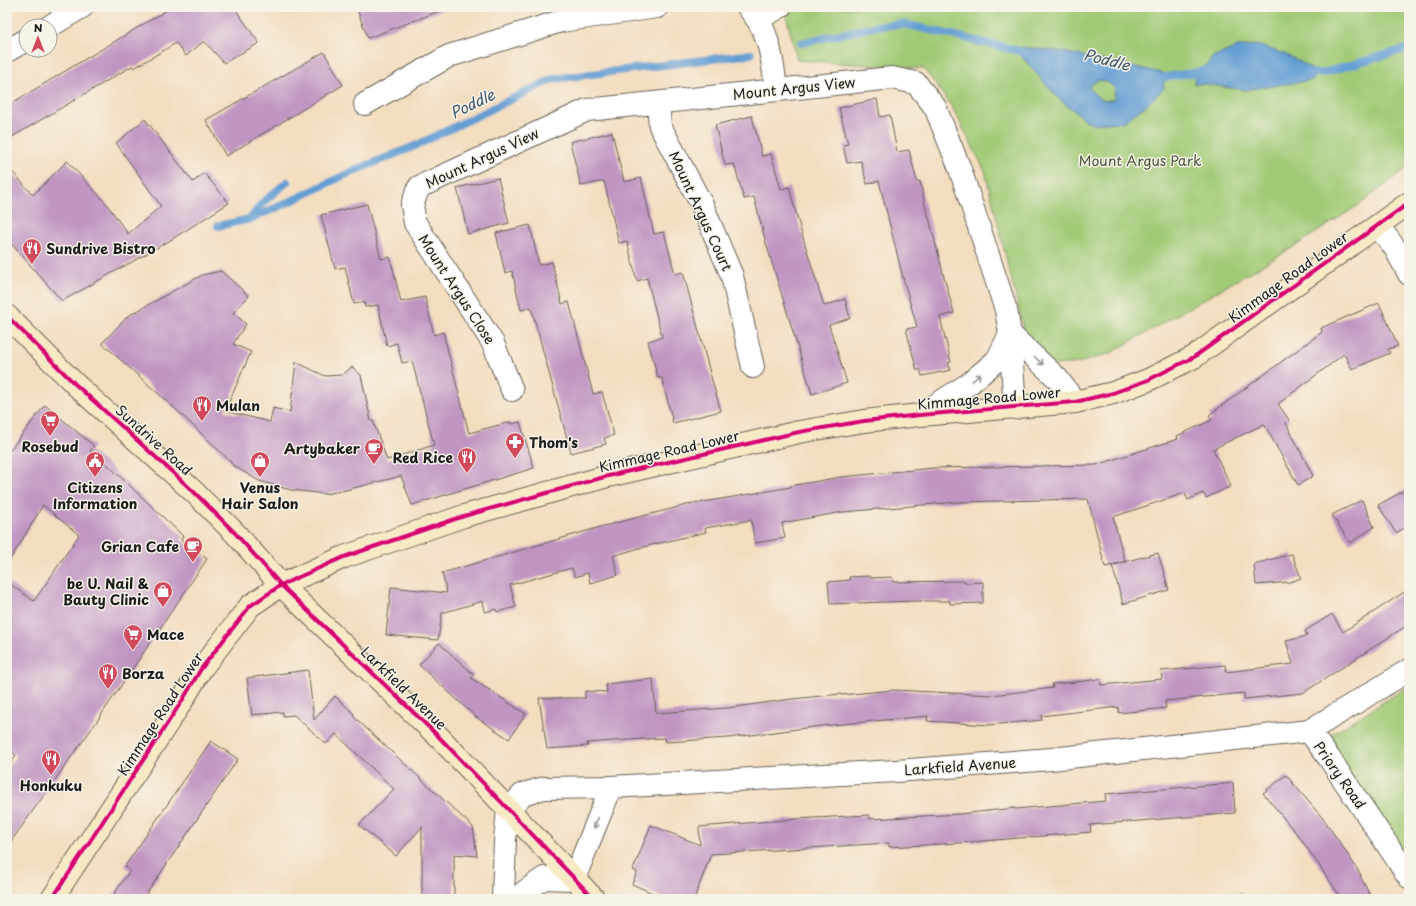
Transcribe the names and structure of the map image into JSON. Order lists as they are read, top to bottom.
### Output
{
  "streets": {
    "main road": ["Kimmage Road Lower", "Sundrive Road", "Larkfield Avenue"],
    "street": [
      "Mount Argus View",
      "Mount Argus Court",
      "Mount Argus Close",
      "Priory Road"
    ]
  },
  "crossings": [
    ["Mount Argus View", "Mount Argus Court"],
    ["Mount Argus View", "Kimmage Road Lower"],
    ["Mount Argus View", "Mount Argus Close"],
    ["Kimmage Road Lower", "Sundrive Road"],
    ["Kimmage Road Lower", "Larkfield Avenue"],
    ["Sundrive Road", "Larkfield Avenue"],
    ["Larkfield Avenue", "Priory Road"]
  ],
  "water": ["Poddle"],
  "parks": ["Mount Argus Park"],
  "places": {
    "restaurant": [
      "Sundrive Bistro",
      "Mulan",
      "Red Rice",
      "Borza",
      "Honkuku"
    ],
    "supermarket": ["Rosebud", "Mace"],
    "pharmacy": ["Thom's"],
    "cafe": ["Artybaker", "Grian Cafe"],
    "public building": ["Citizens Information"],
    "shop": ["Venus Hair Salon", "be U. Nail & Bauty Clinic"]
  },
  "north": "top"
}
